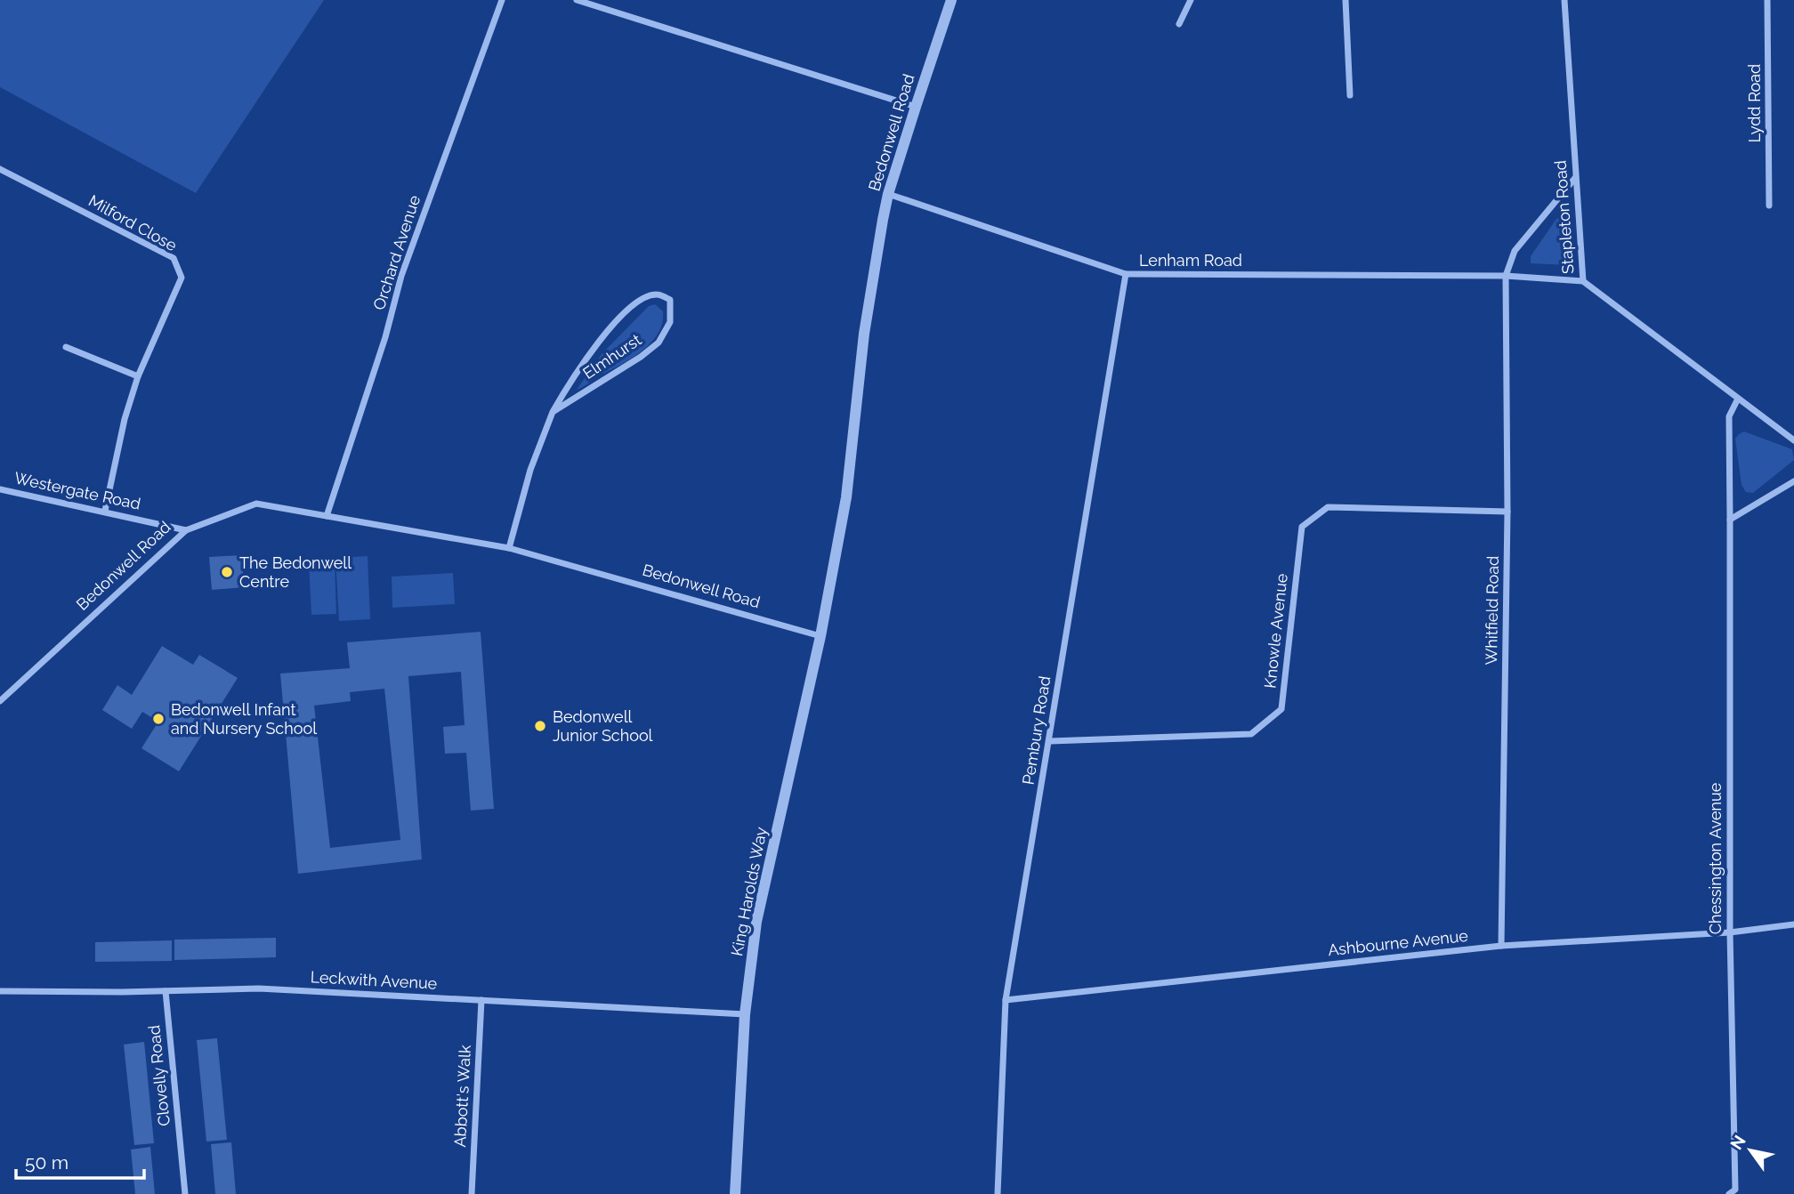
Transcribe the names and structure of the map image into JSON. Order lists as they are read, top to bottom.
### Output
{
  "streets": {
    "street": [
      "Lydd Road",
      "Bedonwell Road",
      "Stapleton Road",
      "Milford Close",
      "Orchard Avenue",
      "Lenham Road",
      "Elmhurst",
      "Westergate Road",
      "Whitfield Road",
      "Knowle Avenue",
      "Pembury Road",
      "Chessington Avenue",
      "King Harolds Way",
      "Ashbourne Avenue",
      "Leckwith Avenue",
      "Clovelly Road",
      "Abbott's Walk"
    ]
  },
  "crossings": [
    ["Bedonwell Road", "Orchard Avenue"],
    ["Bedonwell Road", "Lenham Road"],
    ["Bedonwell Road", "Elmhurst"],
    ["Bedonwell Road", "Westergate Road"],
    ["Bedonwell Road", "King Harolds Way"],
    ["Stapleton Road", "Lenham Road"],
    ["Stapleton Road", "Chessington Avenue"],
    ["Milford Close", "Westergate Road"],
    ["Lenham Road", "Whitfield Road"],
    ["Lenham Road", "Pembury Road"],
    ["Whitfield Road", "Knowle Avenue"],
    ["Whitfield Road", "Ashbourne Avenue"],
    ["Knowle Avenue", "Pembury Road"],
    ["Pembury Road", "Ashbourne Avenue"],
    ["Chessington Avenue", "Ashbourne Avenue"],
    ["King Harolds Way", "Leckwith Avenue"],
    ["Leckwith Avenue", "Clovelly Road"],
    ["Leckwith Avenue", "Abbott's Walk"]
  ],
  "places": ["The Bedonwell Centre", "Bedonwell Infant and Nursery School", "Bedonwell Junior School"],
  "scale_bar": "50 m",
  "north": "top left"
}
